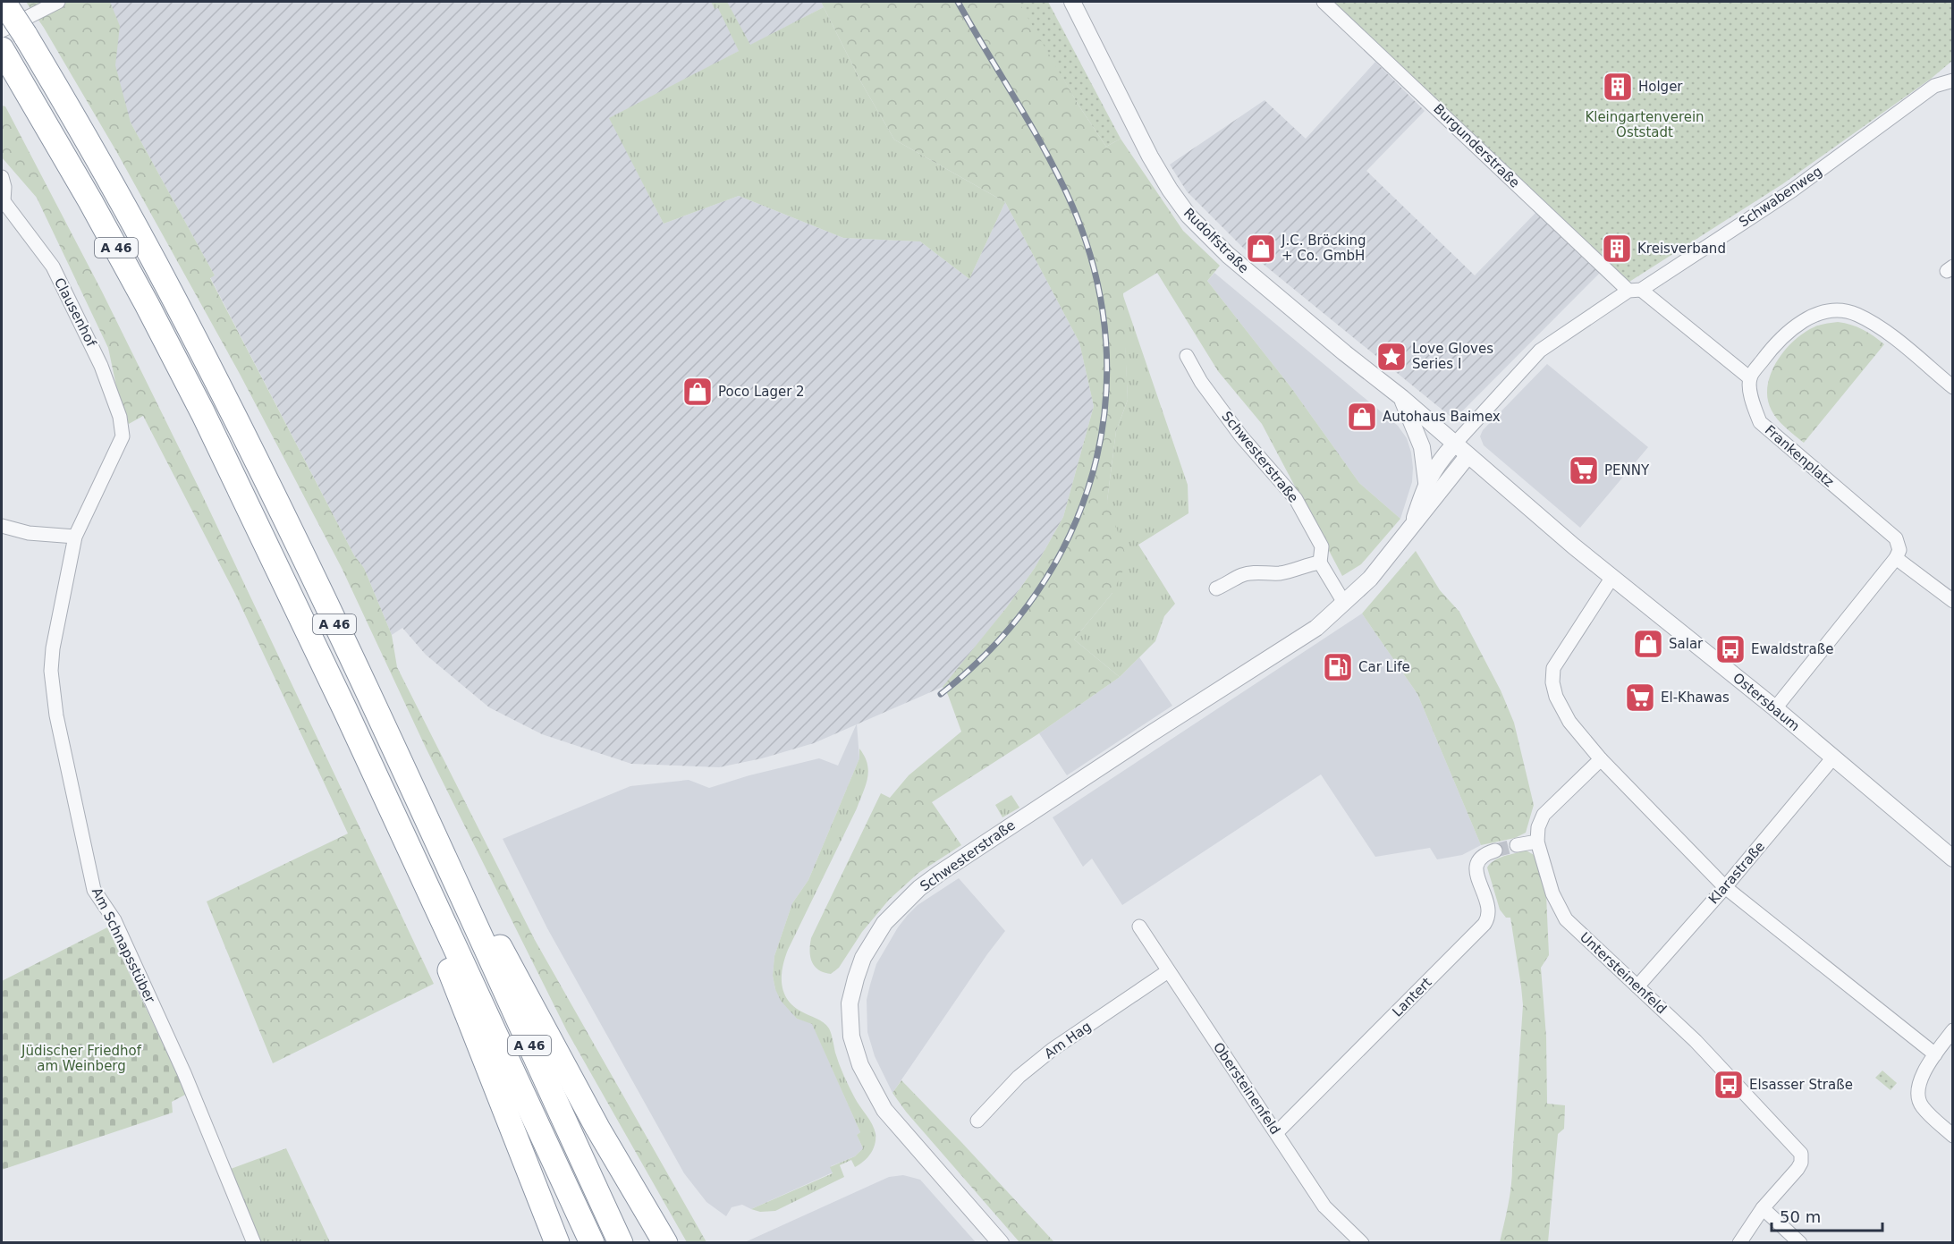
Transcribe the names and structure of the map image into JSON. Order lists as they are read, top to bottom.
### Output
{
  "streets": {
    "highway": ["A 46"],
    "street": [
      "Burgunderstraße",
      "Schwabenweg",
      "Rudolfstraße",
      "Clausenhof",
      "Frankenplatz",
      "Schwesterstraße",
      "Ostersbaum",
      "Klarastraße",
      "Am Schnapsstüber",
      "Untersteinenfeld",
      "Lantert",
      "Am Hag",
      "Obersteinenfeld"
    ]
  },
  "crossings": [
    ["Burgunderstraße", "Schwabenweg"],
    ["Burgunderstraße", "Frankenplatz"],
    ["Schwabenweg", "Rudolfstraße"],
    ["Schwabenweg", "Schwesterstraße"],
    ["Schwabenweg", "Ostersbaum"],
    ["Rudolfstraße", "Schwesterstraße"],
    ["Rudolfstraße", "Ostersbaum"],
    ["Clausenhof", "Am Schnapsstüber"],
    ["Schwesterstraße", "Ostersbaum"],
    ["Ostersbaum", "Klarastraße"],
    ["Klarastraße", "Untersteinenfeld"],
    ["Lantert", "Obersteinenfeld"],
    ["Am Hag", "Obersteinenfeld"]
  ],
  "parks": ["Kleingartenverein Oststadt", "Jüdischer Friedhof am Weinberg"],
  "places": {
    "building": ["Holger", "Kreisverband"],
    "shop": [
      "J.C. Bröcking + Co. GmbH",
      "Poco Lager 2",
      "Autohaus Baimex",
      "Salar"
    ],
    "place": ["Love Gloves Series I"],
    "supermarket": ["PENNY", "El-Khawas"],
    "bus stop": ["Ewaldstraße", "Elsasser Straße"],
    "fuel station": ["Car Life"]
  },
  "scale_bar": "50 m"
}
